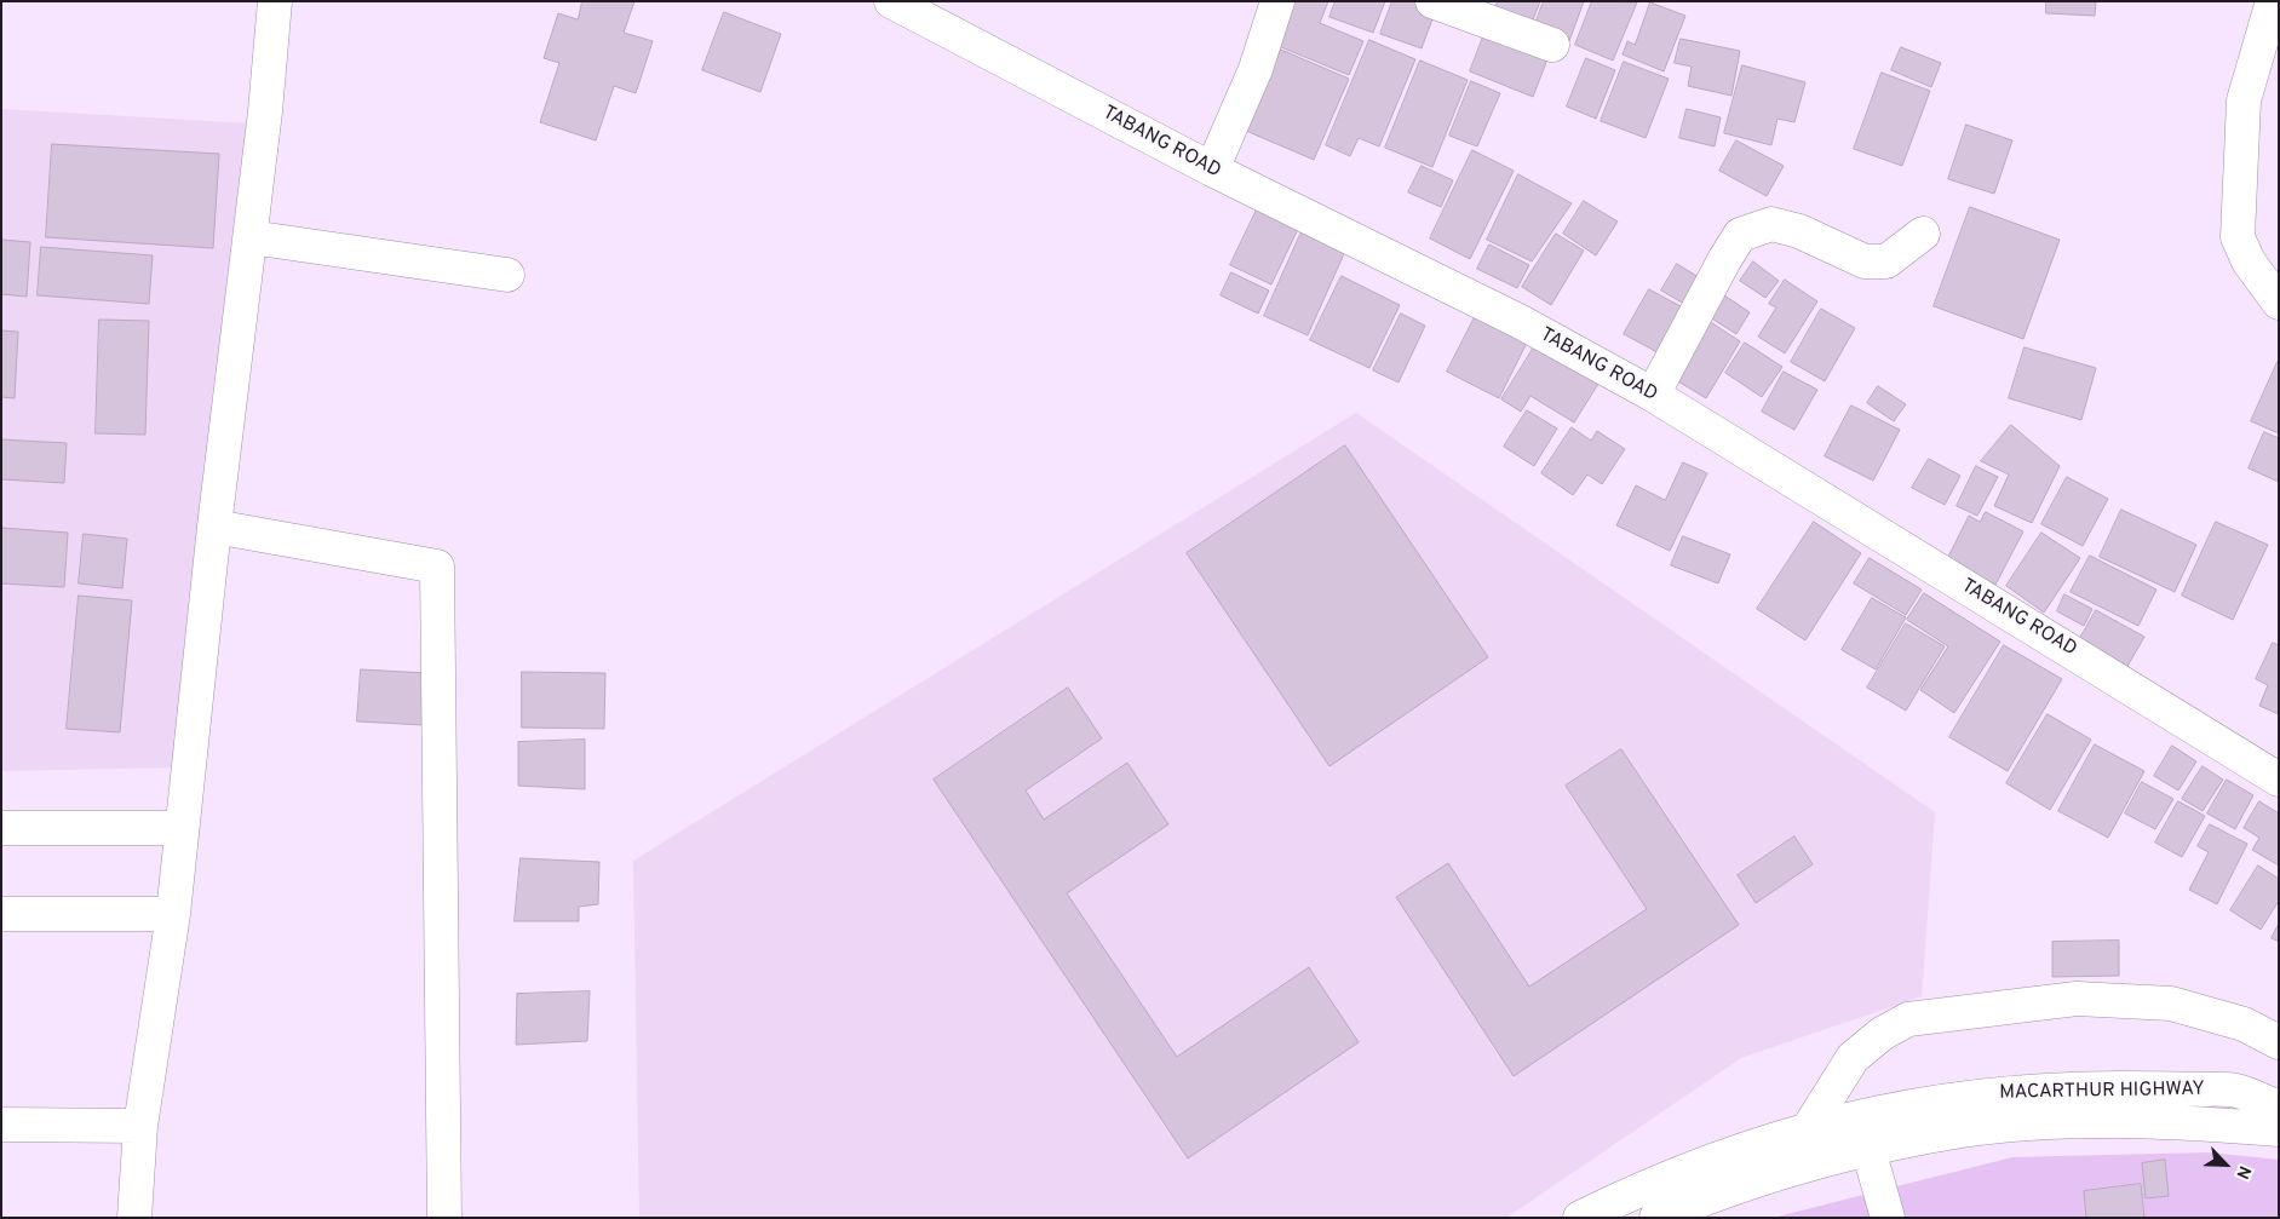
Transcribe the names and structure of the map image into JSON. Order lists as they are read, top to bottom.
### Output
{
  "streets": {
    "main road": ["TABANG ROAD", "MACARTHUR HIGHWAY"]
  },
  "north": "bottom right"
}
